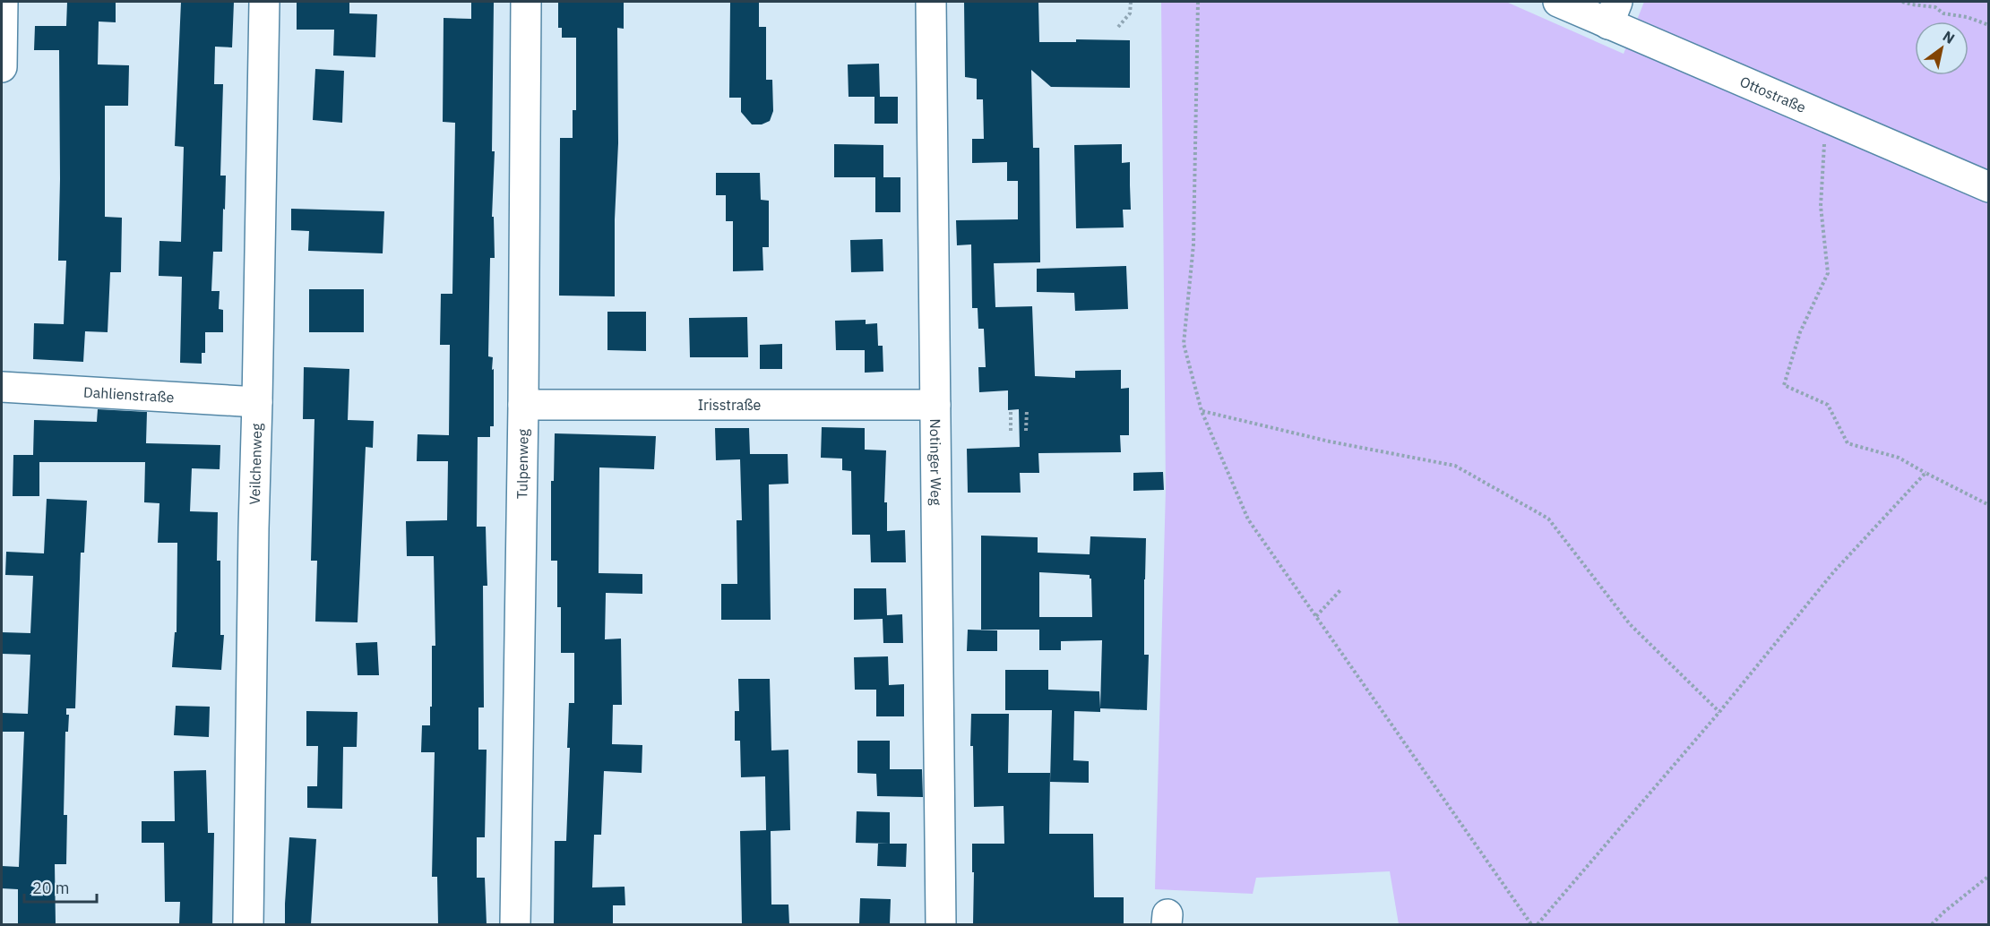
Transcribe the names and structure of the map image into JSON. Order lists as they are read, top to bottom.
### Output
{
  "streets": {
    "street": [
      "Ottostraße",
      "Dahlienstraße",
      "Irisstraße",
      "Veilchenweg",
      "Tulpenweg",
      "Notinger Weg"
    ]
  },
  "crossings": [
    ["Dahlienstraße", "Veilchenweg"],
    ["Irisstraße", "Tulpenweg"],
    ["Irisstraße", "Notinger Weg"]
  ],
  "scale_bar": "20 m",
  "north": "top right"
}
